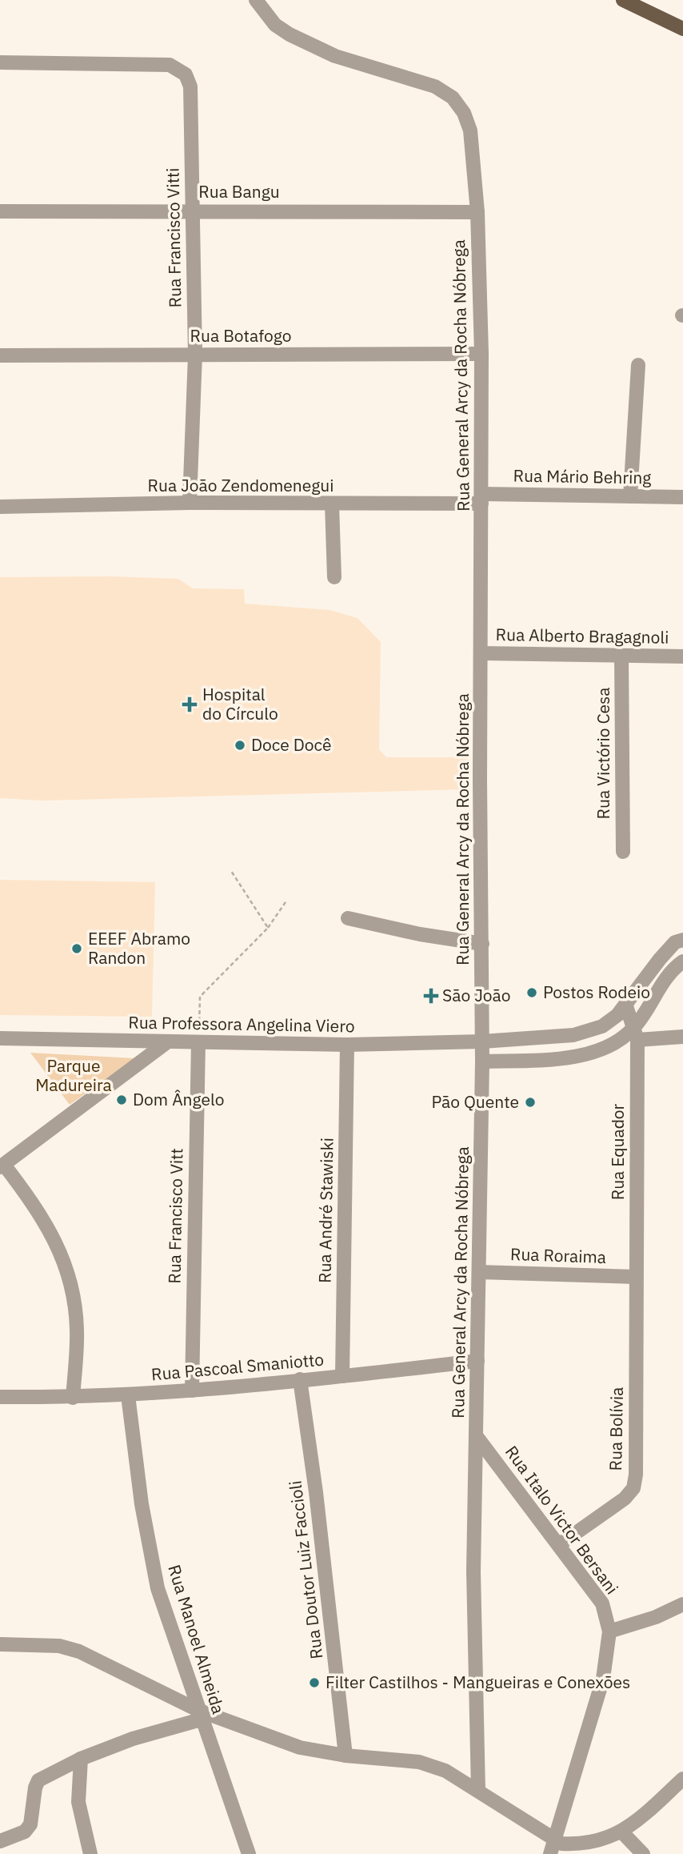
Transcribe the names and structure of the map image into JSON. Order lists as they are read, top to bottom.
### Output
{
  "streets": {
    "street": [
      "Rua Bangu",
      "Rua Francisco Vitti",
      "Rua Botafogo",
      "Rua General Arcy da Rocha Nóbrega",
      "Rua Mário Behring",
      "Rua João Zendomenegui",
      "Rua Alberto Bragagnoli",
      "Rua Victório Cesa",
      "Rua Professora Angelina Viero",
      "Rua Equador",
      "Rua André Stawiski",
      "Rua Francisco Vitt",
      "Rua Roraima",
      "Rua Pascoal Smaniotto",
      "Rua Bolívia",
      "Rua Italo Victor Bersani",
      "Rua Doutor Luiz Faccioli",
      "Rua Manoel Almeida"
    ]
  },
  "crossings": [
    ["Rua Bangu", "Rua Francisco Vitti"],
    ["Rua Bangu", "Rua General Arcy da Rocha Nóbrega"],
    ["Rua Francisco Vitti", "Rua Botafogo"],
    ["Rua Francisco Vitti", "Rua João Zendomenegui"],
    ["Rua Botafogo", "Rua General Arcy da Rocha Nóbrega"],
    ["Rua General Arcy da Rocha Nóbrega", "Rua Mário Behring"],
    ["Rua General Arcy da Rocha Nóbrega", "Rua João Zendomenegui"],
    ["Rua General Arcy da Rocha Nóbrega", "Rua Alberto Bragagnoli"],
    ["Rua General Arcy da Rocha Nóbrega", "Rua Professora Angelina Viero"],
    ["Rua General Arcy da Rocha Nóbrega", "Rua Roraima"],
    ["Rua General Arcy da Rocha Nóbrega", "Rua Pascoal Smaniotto"],
    ["Rua General Arcy da Rocha Nóbrega", "Rua Italo Victor Bersani"],
    ["Rua Mário Behring", "Rua João Zendomenegui"],
    ["Rua Alberto Bragagnoli", "Rua Victório Cesa"],
    ["Rua Professora Angelina Viero", "Rua André Stawiski"],
    ["Rua Professora Angelina Viero", "Rua Francisco Vitt"],
    ["Rua Equador", "Rua Roraima"],
    ["Rua Equador", "Rua Bolívia"],
    ["Rua André Stawiski", "Rua Pascoal Smaniotto"],
    ["Rua Francisco Vitt", "Rua Pascoal Smaniotto"],
    ["Rua Roraima", "Rua Bolívia"],
    ["Rua Pascoal Smaniotto", "Rua Doutor Luiz Faccioli"],
    ["Rua Pascoal Smaniotto", "Rua Manoel Almeida"],
    ["Rua Bolívia", "Rua Italo Victor Bersani"]
  ],
  "parks": ["Parque Madureira"],
  "places": {
    "health": ["Hospital do Círculo", "São João"],
    "other": [
      "Doce Docê",
      "EEEF Abramo Randon",
      "Postos Rodeio",
      "Dom Ângelo",
      "Pão Quente",
      "Filter Castilhos - Mangueiras e Conexões"
    ]
  }
}
